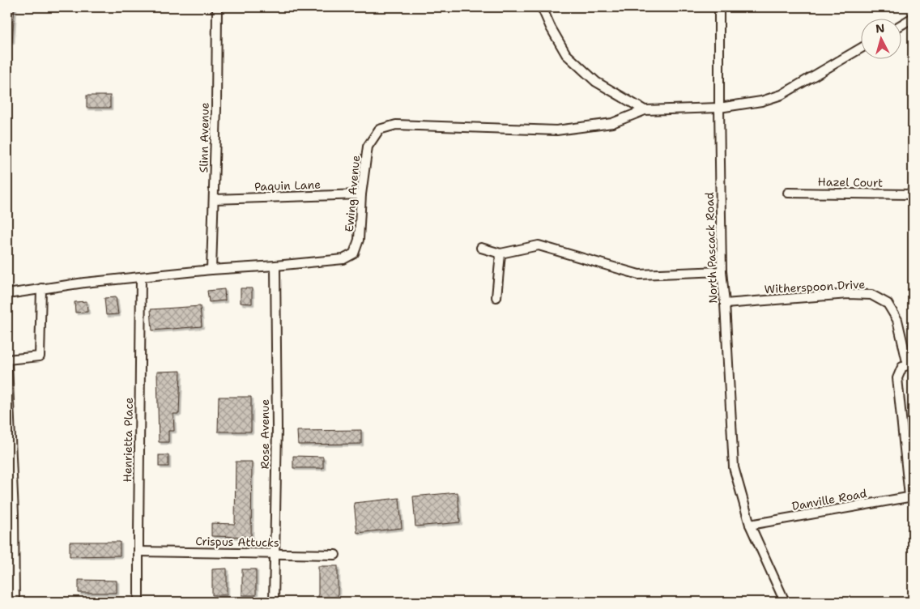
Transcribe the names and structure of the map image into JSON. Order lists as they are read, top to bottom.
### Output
{
  "streets": {
    "street": [
      "Slinn Avenue",
      "Hazel Court",
      "Paquin Lane",
      "Ewing Avenue",
      "North Pascack Road",
      "Witherspoon Drive",
      "Rose Avenue",
      "Henrietta Place",
      "Danville Road",
      "Crispus Attucks"
    ]
  },
  "crossings": [
    ["Slinn Avenue", "Paquin Lane"],
    ["Slinn Avenue", "Ewing Avenue"],
    ["Paquin Lane", "Ewing Avenue"],
    ["Ewing Avenue", "Rose Avenue"],
    ["Ewing Avenue", "Henrietta Place"],
    ["North Pascack Road", "Witherspoon Drive"],
    ["North Pascack Road", "Danville Road"],
    ["Rose Avenue", "Crispus Attucks"],
    ["Henrietta Place", "Crispus Attucks"]
  ],
  "north": "top"
}
